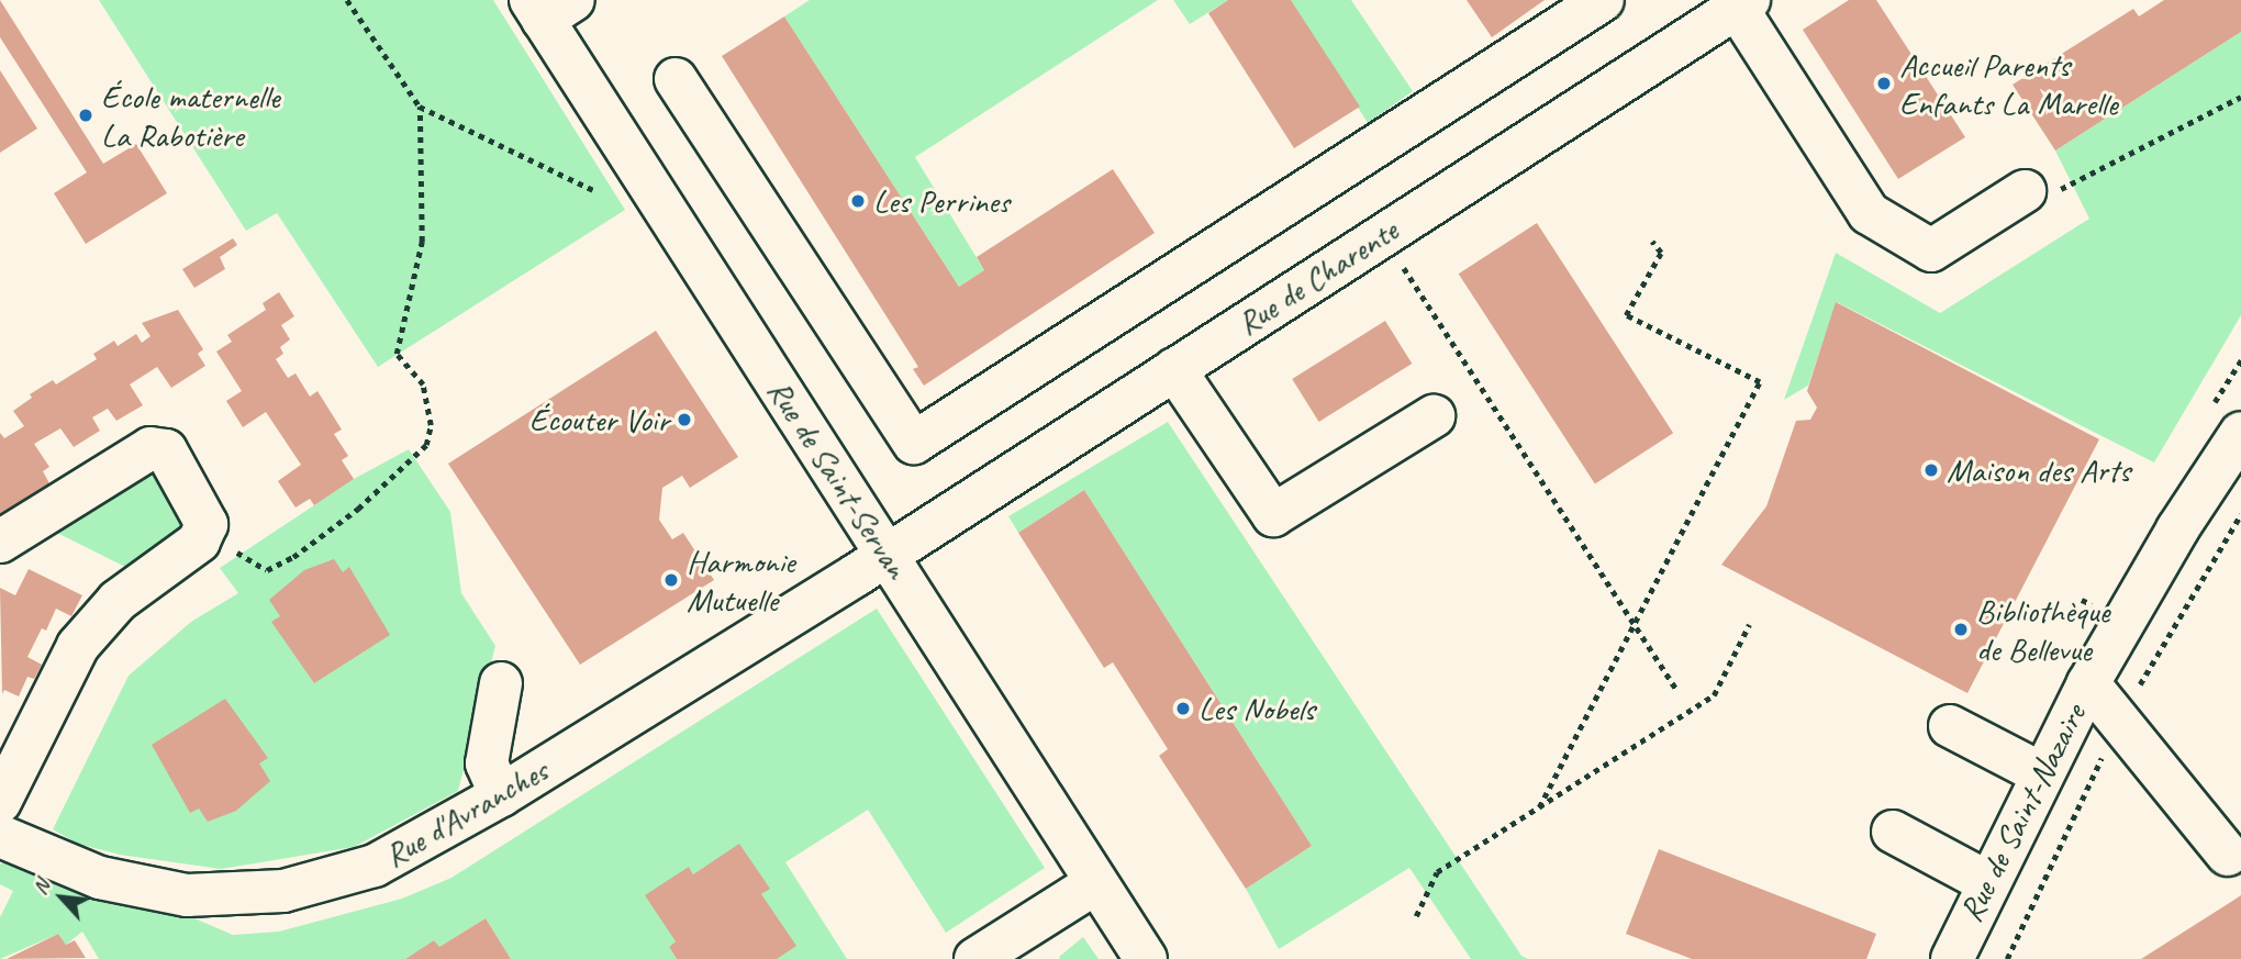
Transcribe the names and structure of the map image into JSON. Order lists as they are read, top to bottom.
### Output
{
  "streets": {
    "street": [
      "Rue de Charente",
      "Rue de Saint-Servan",
      "Rue d'Avranches",
      "Rue de Saint-Nazaire"
    ]
  },
  "crossings": [
    ["Rue de Charente", "Rue de Saint-Servan"],
    ["Rue de Charente", "Rue d'Avranches"],
    ["Rue de Saint-Servan", "Rue d'Avranches"]
  ],
  "places": [
    "Accueil Parents Enfants La Marelle",
    "École maternelle La Rabotière",
    "Les Perrines",
    "Écouter Voir",
    "Maison des Arts",
    "Harmonie Mutuelle",
    "Bibliothèque de Bellevue",
    "Les Nobels"
  ],
  "north": "top left"
}
